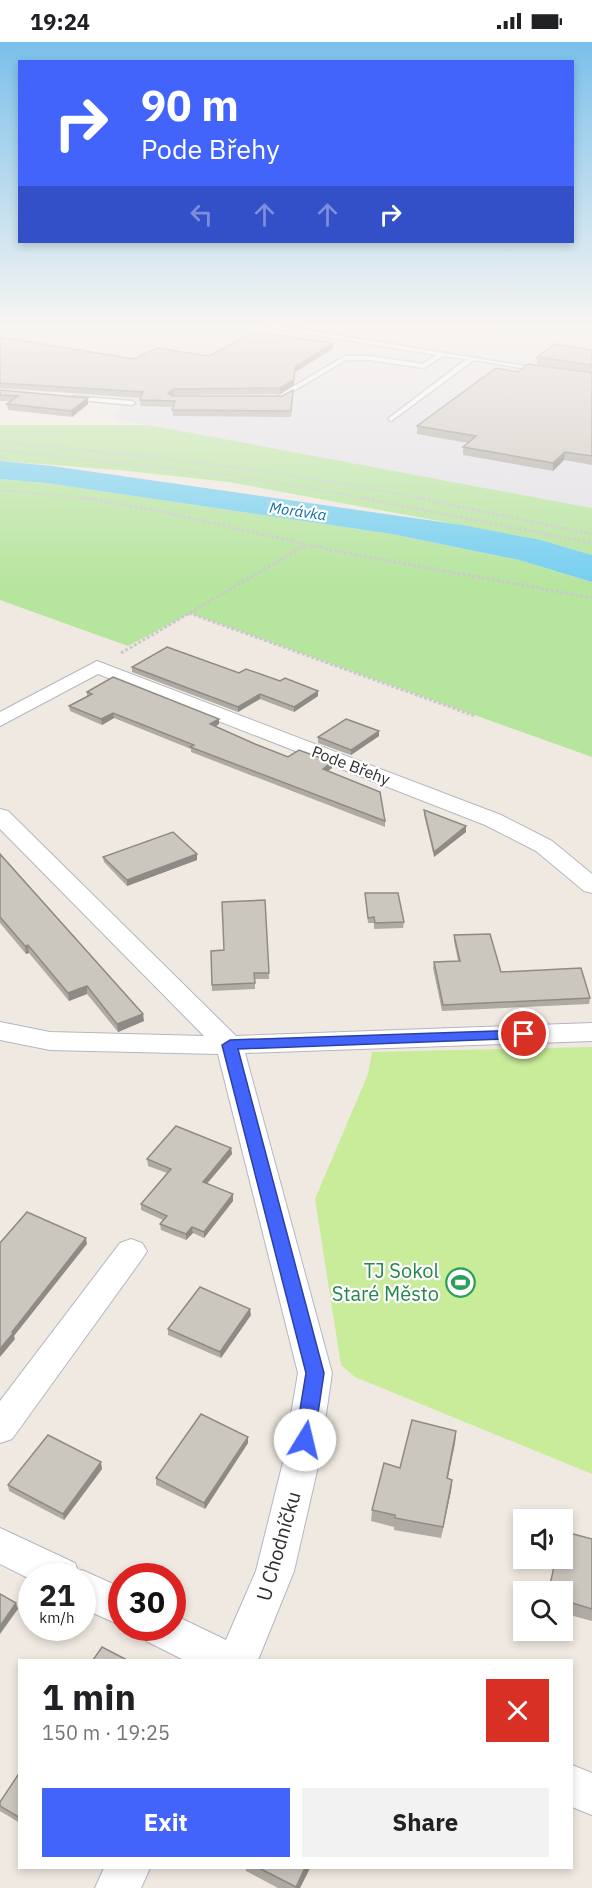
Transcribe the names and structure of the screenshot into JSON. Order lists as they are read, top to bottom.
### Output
{
  "streets": {
    "street": ["Pode Břehy", "U Chodníčku"]
  },
  "water": ["Morávka"],
  "places": {
    "sports": ["TJ Sokol Staré Město"]
  },
  "page": {
    "status": "19:24",
    "turn": ["90 m", "Pode Břehy"],
    "speed": "21 km/h",
    "limit": "30",
    "heading": ["1 min", "150 m · 19:25"],
    "buttons": ["Exit", "Share"]
  }
}
